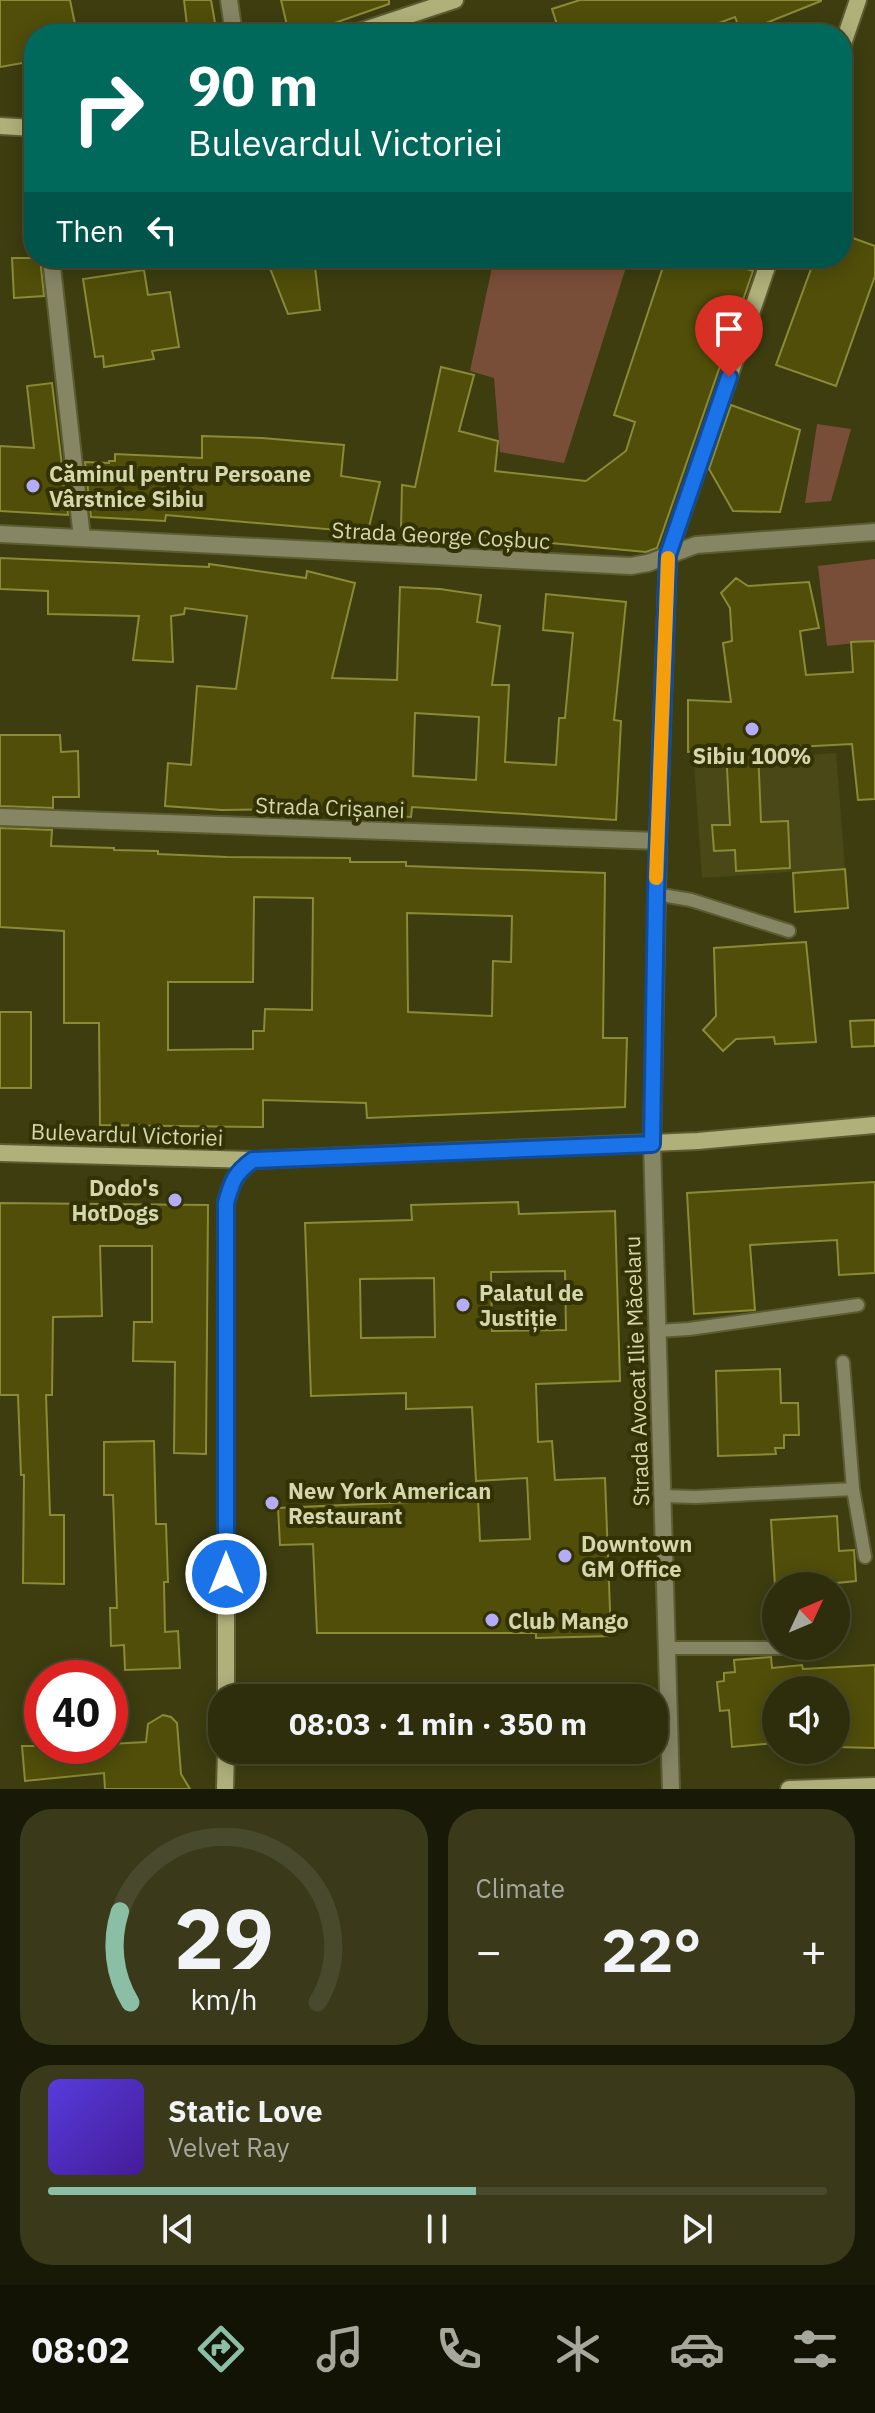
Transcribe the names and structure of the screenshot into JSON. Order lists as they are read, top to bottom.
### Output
{
  "streets": {
    "street": [
      "Strada George Coșbuc",
      "Strada Crișanei",
      "Bulevardul Victoriei",
      "Strada Avocat Ilie Măcelaru"
    ]
  },
  "crossings": [
    ["Bulevardul Victoriei", "Strada Avocat Ilie Măcelaru"]
  ],
  "places": [
    "Căminul pentru Persoane Vârstnice Sibiu",
    "Sibiu 100%",
    "Dodo's HotDogs",
    "Palatul de Justiție",
    "New York American Restaurant",
    "Downtown GM Office",
    "Club Mango"
  ],
  "north": "top right",
  "page": {
    "turn": ["90 m", "Bulevardul Victoriei"],
    "then": "Then",
    "limit": "40",
    "trip": "08:03 · 1 min · 350 m",
    "tile": "Climate",
    "heat": ["−", "22°", "+"],
    "song": ["Static Love", "Velvet Ray"],
    "tabs": "08:02",
    "gauge": ["29", "km/h"]
  }
}
